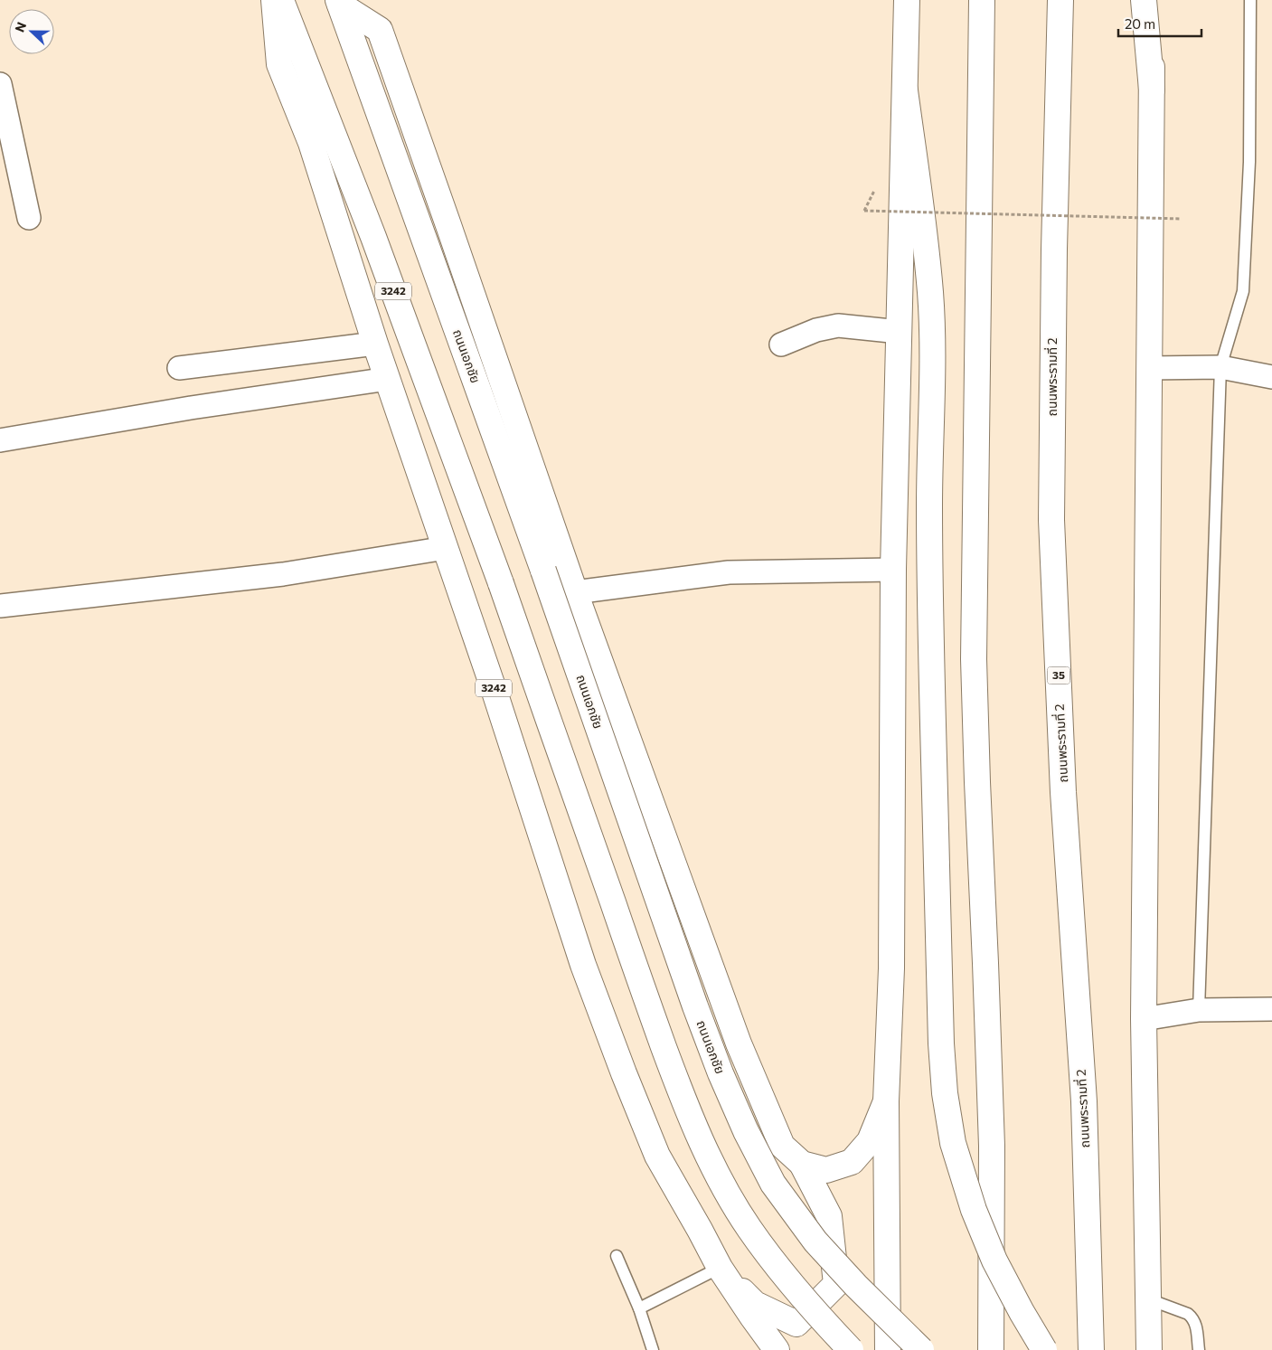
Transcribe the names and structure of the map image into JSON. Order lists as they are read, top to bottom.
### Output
{
  "streets": {
    "main road": [
      "3242",
      "ถนนเอกชัย",
      "ถนนพระรามที่ 2",
      "35"
    ]
  },
  "scale_bar": "20 m",
  "north": "left"
}
